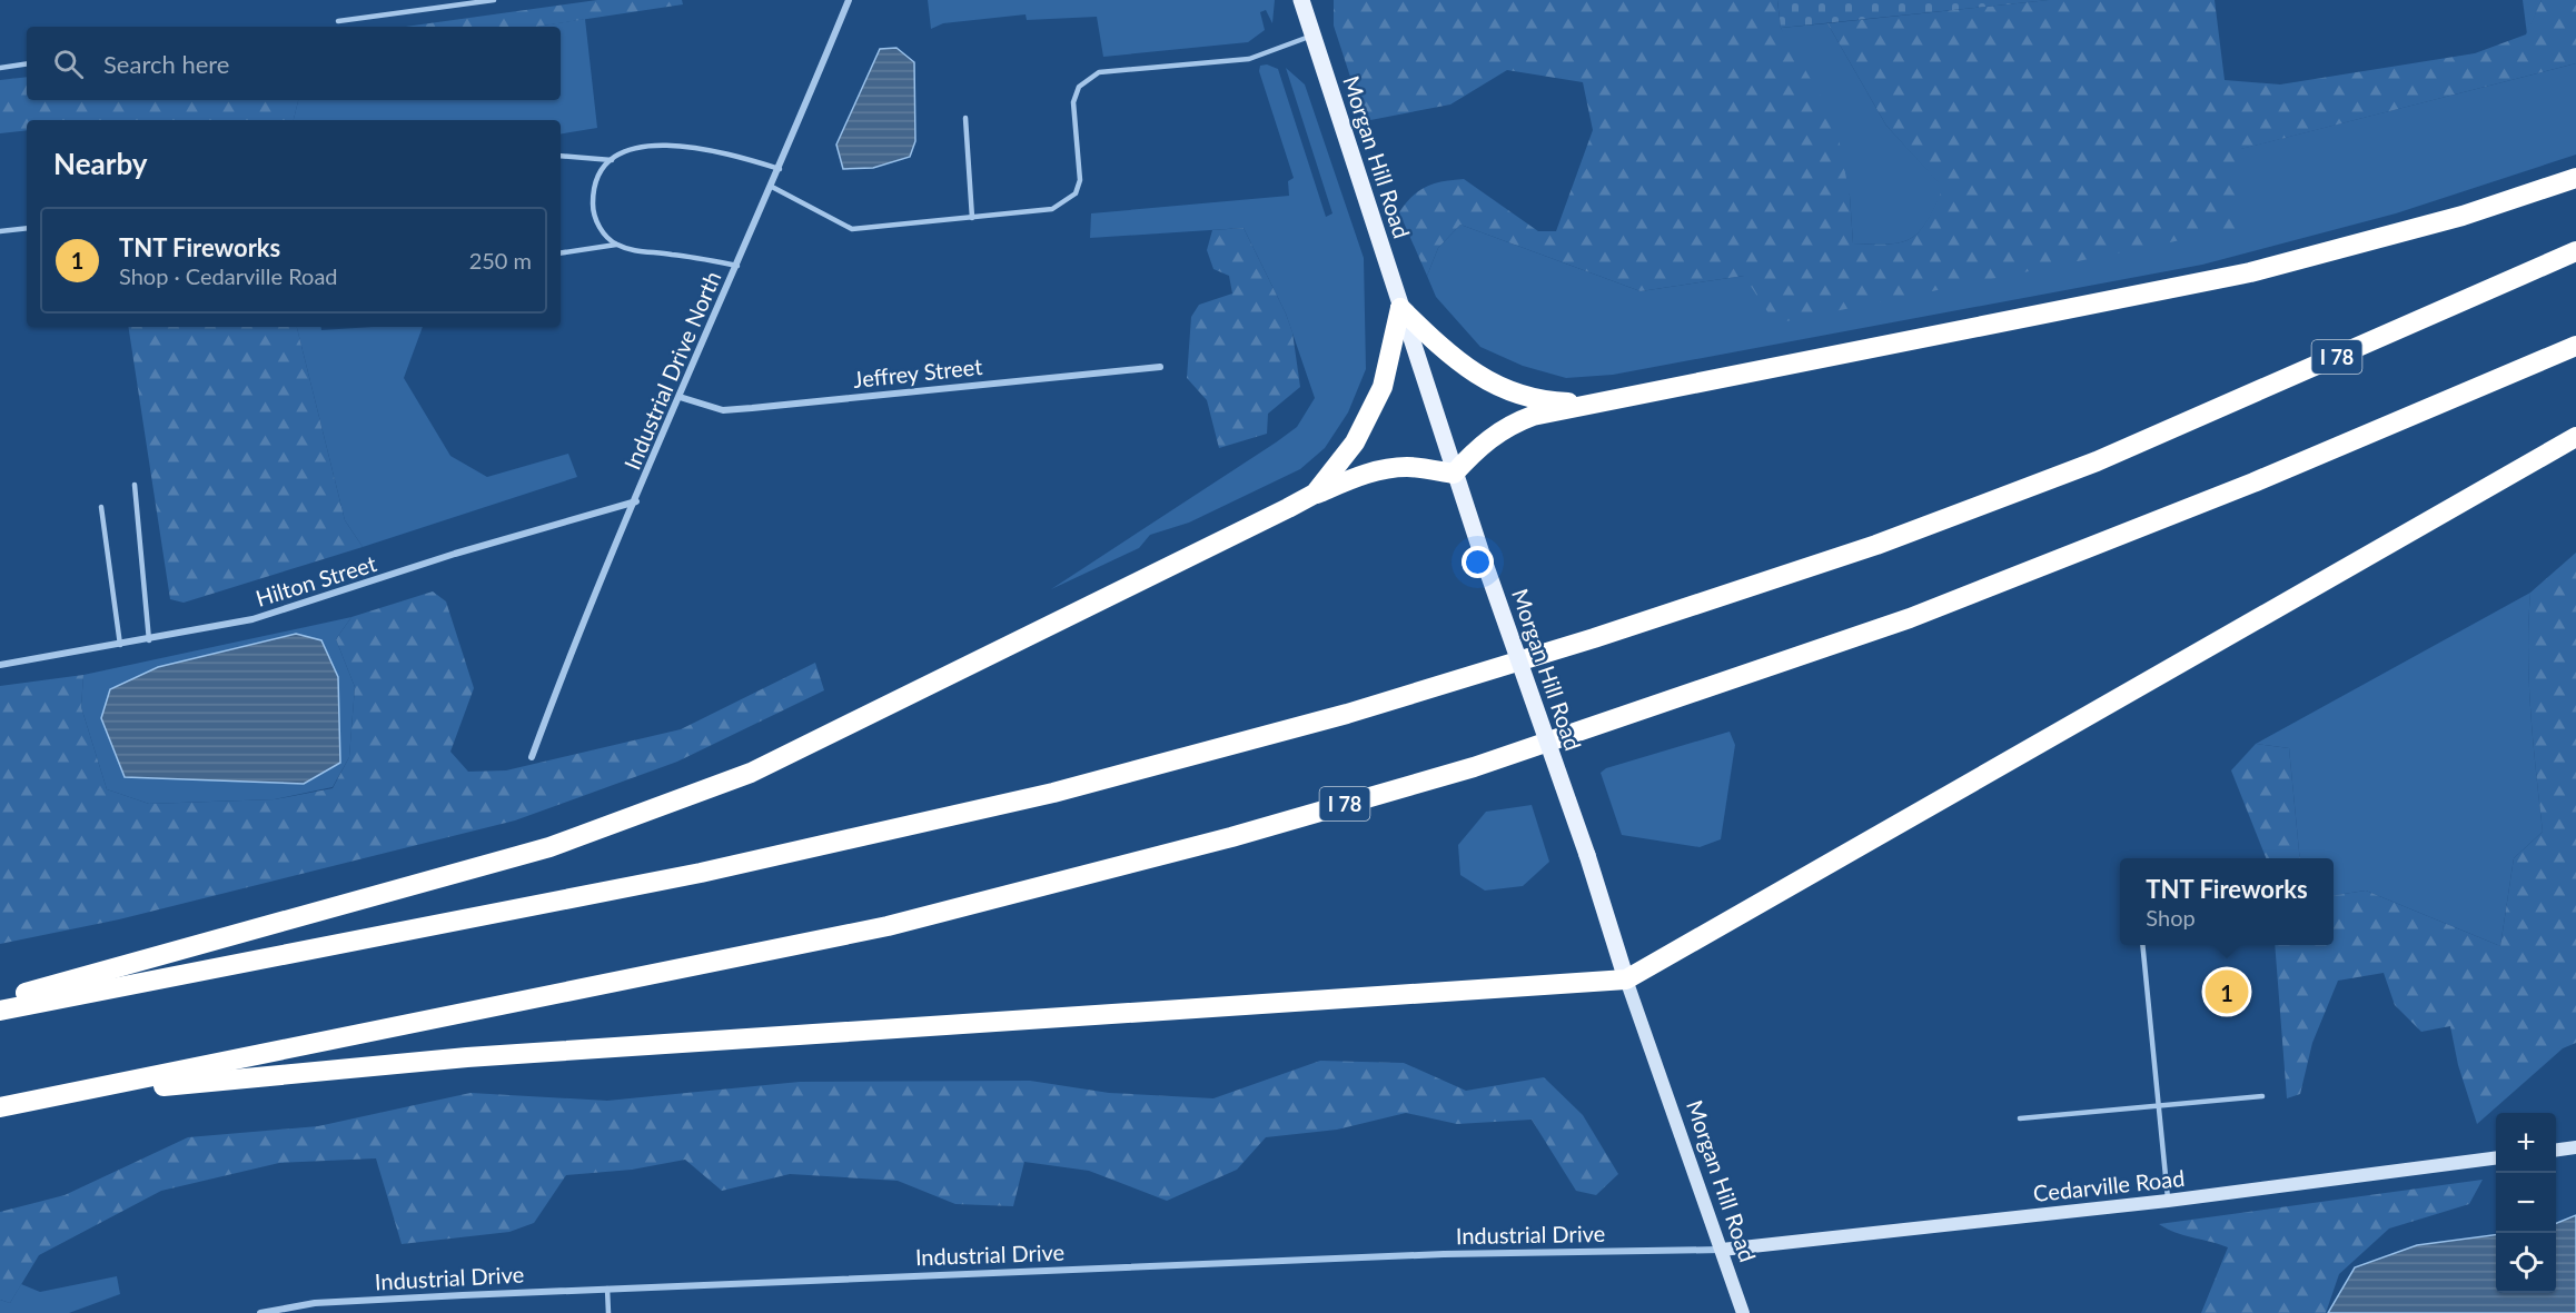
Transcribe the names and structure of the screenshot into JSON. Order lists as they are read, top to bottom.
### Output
{
  "streets": {
    "highway": ["I 78"],
    "main road": ["Morgan Hill Road", "Cedarville Road"],
    "street": [
      "Industrial Drive North",
      "Jeffrey Street",
      "Hilton Street",
      "Industrial Drive"
    ]
  },
  "crossings": [
    ["Morgan Hill Road", "Cedarville Road"],
    ["Morgan Hill Road", "Industrial Drive"],
    ["Industrial Drive North", "Jeffrey Street"],
    ["Industrial Drive North", "Hilton Street"],
    ["Cedarville Road", "Industrial Drive"]
  ],
  "page": {
    "search": "Search here",
    "heading": "Nearby",
    "list": [
      {
        "mark": "1",
        "name": "TNT Fireworks",
        "note": "Shop · Cedarville Road",
        "value": "250 m"
      }
    ],
    "popup": ["TNT Fireworks", "Shop"],
    "pins": "1",
    "map_buttons": ["+", "−"]
  }
}
